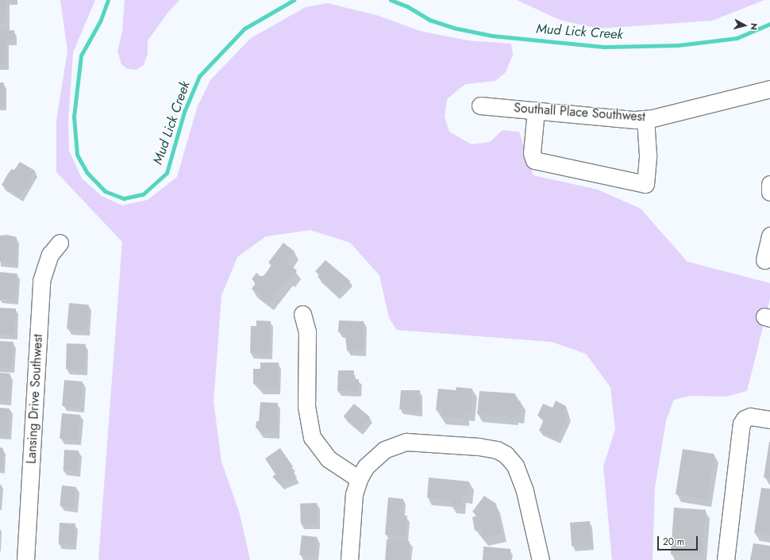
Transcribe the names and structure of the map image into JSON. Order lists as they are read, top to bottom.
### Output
{
  "streets": {
    "street": ["Southall Place Southwest", "Lansing Drive Southwest"]
  },
  "water": ["Mud Lick Creek"],
  "scale_bar": "20 m",
  "north": "right"
}
